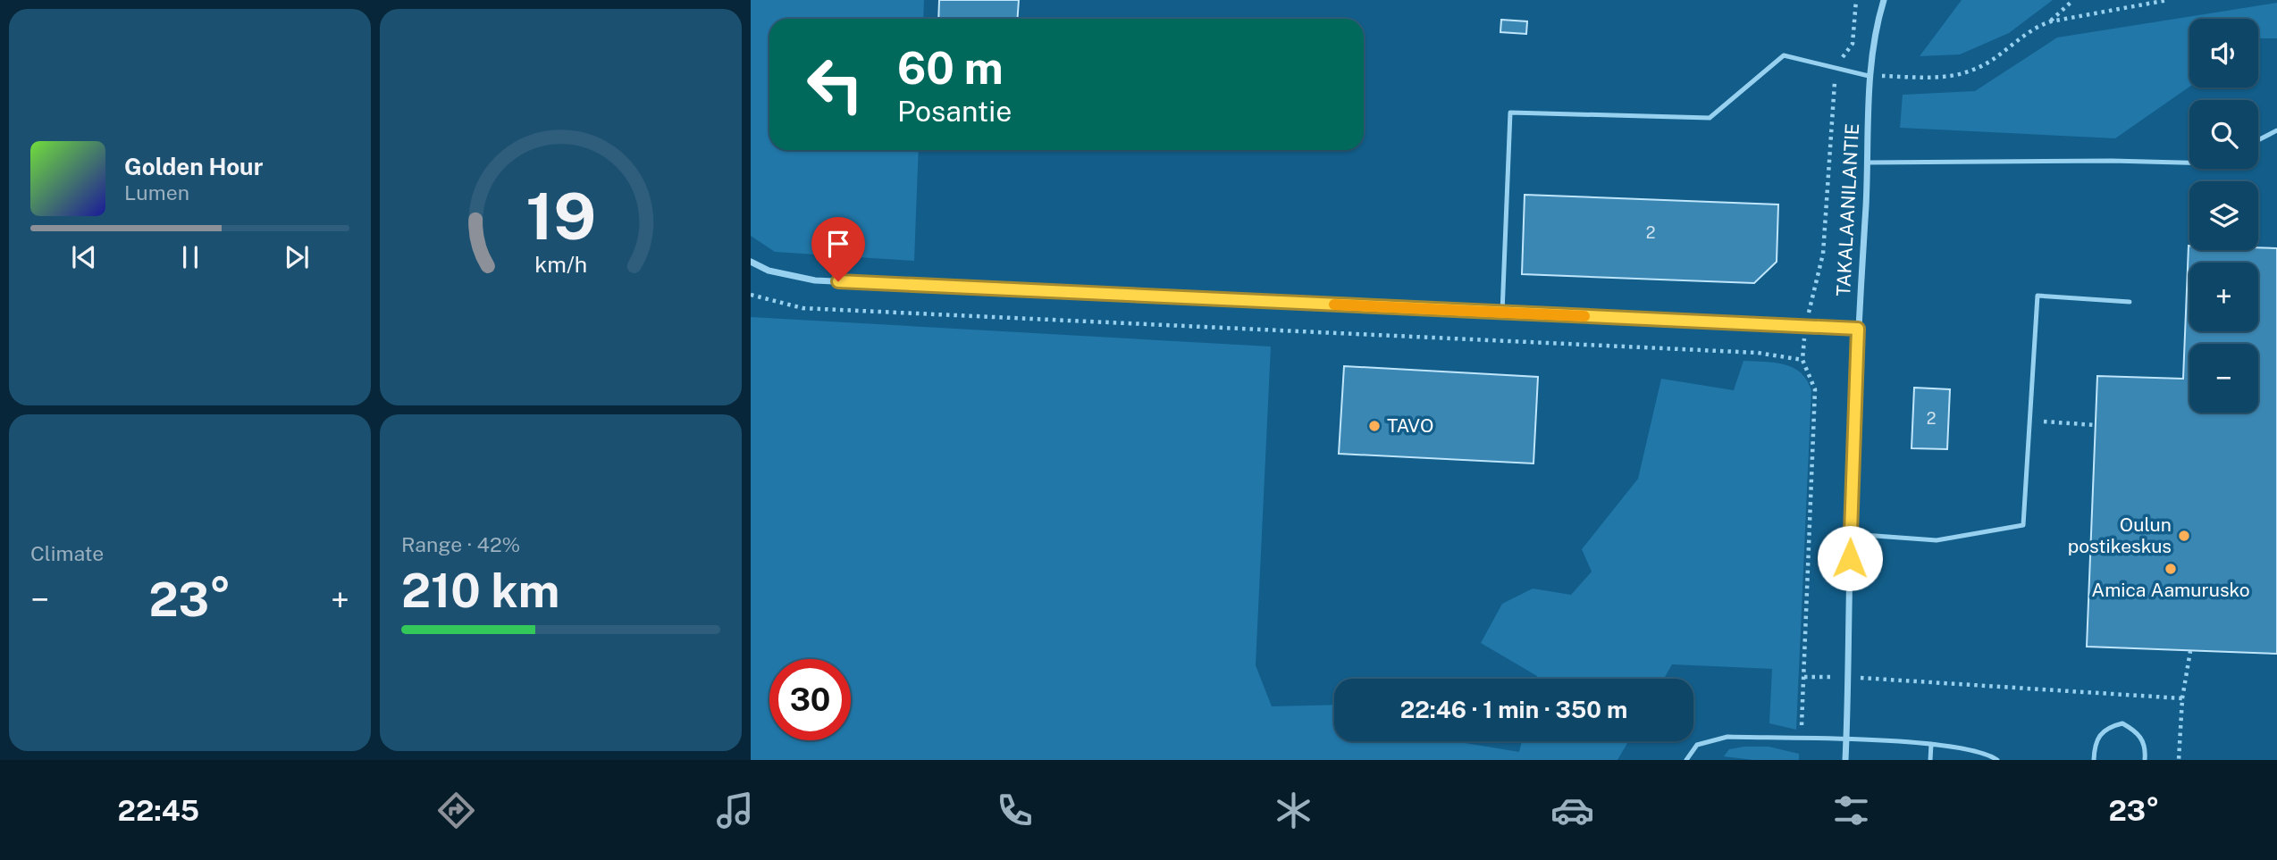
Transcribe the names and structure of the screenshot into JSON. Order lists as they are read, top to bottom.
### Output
{
  "streets": {
    "street": ["TAKALAANILANTIE"]
  },
  "places": ["TAVO", "Oulun postikeskus", "Amica Aamurusko"],
  "house_numbers": ["2", "2"],
  "page": {
    "map_buttons": ["+", "−"],
    "turn": ["60 m", "Posantie"],
    "song": ["Golden Hour", "Lumen"],
    "tile": [
      "Climate",
      ["Range · 42%", "210 km"]
    ],
    "heat": ["−", "23°", "+"],
    "limit": "30",
    "trip": "22:46 · 1 min · 350 m",
    "tabs": ["22:45", "23°"],
    "gauge": ["19", "km/h"]
  }
}
